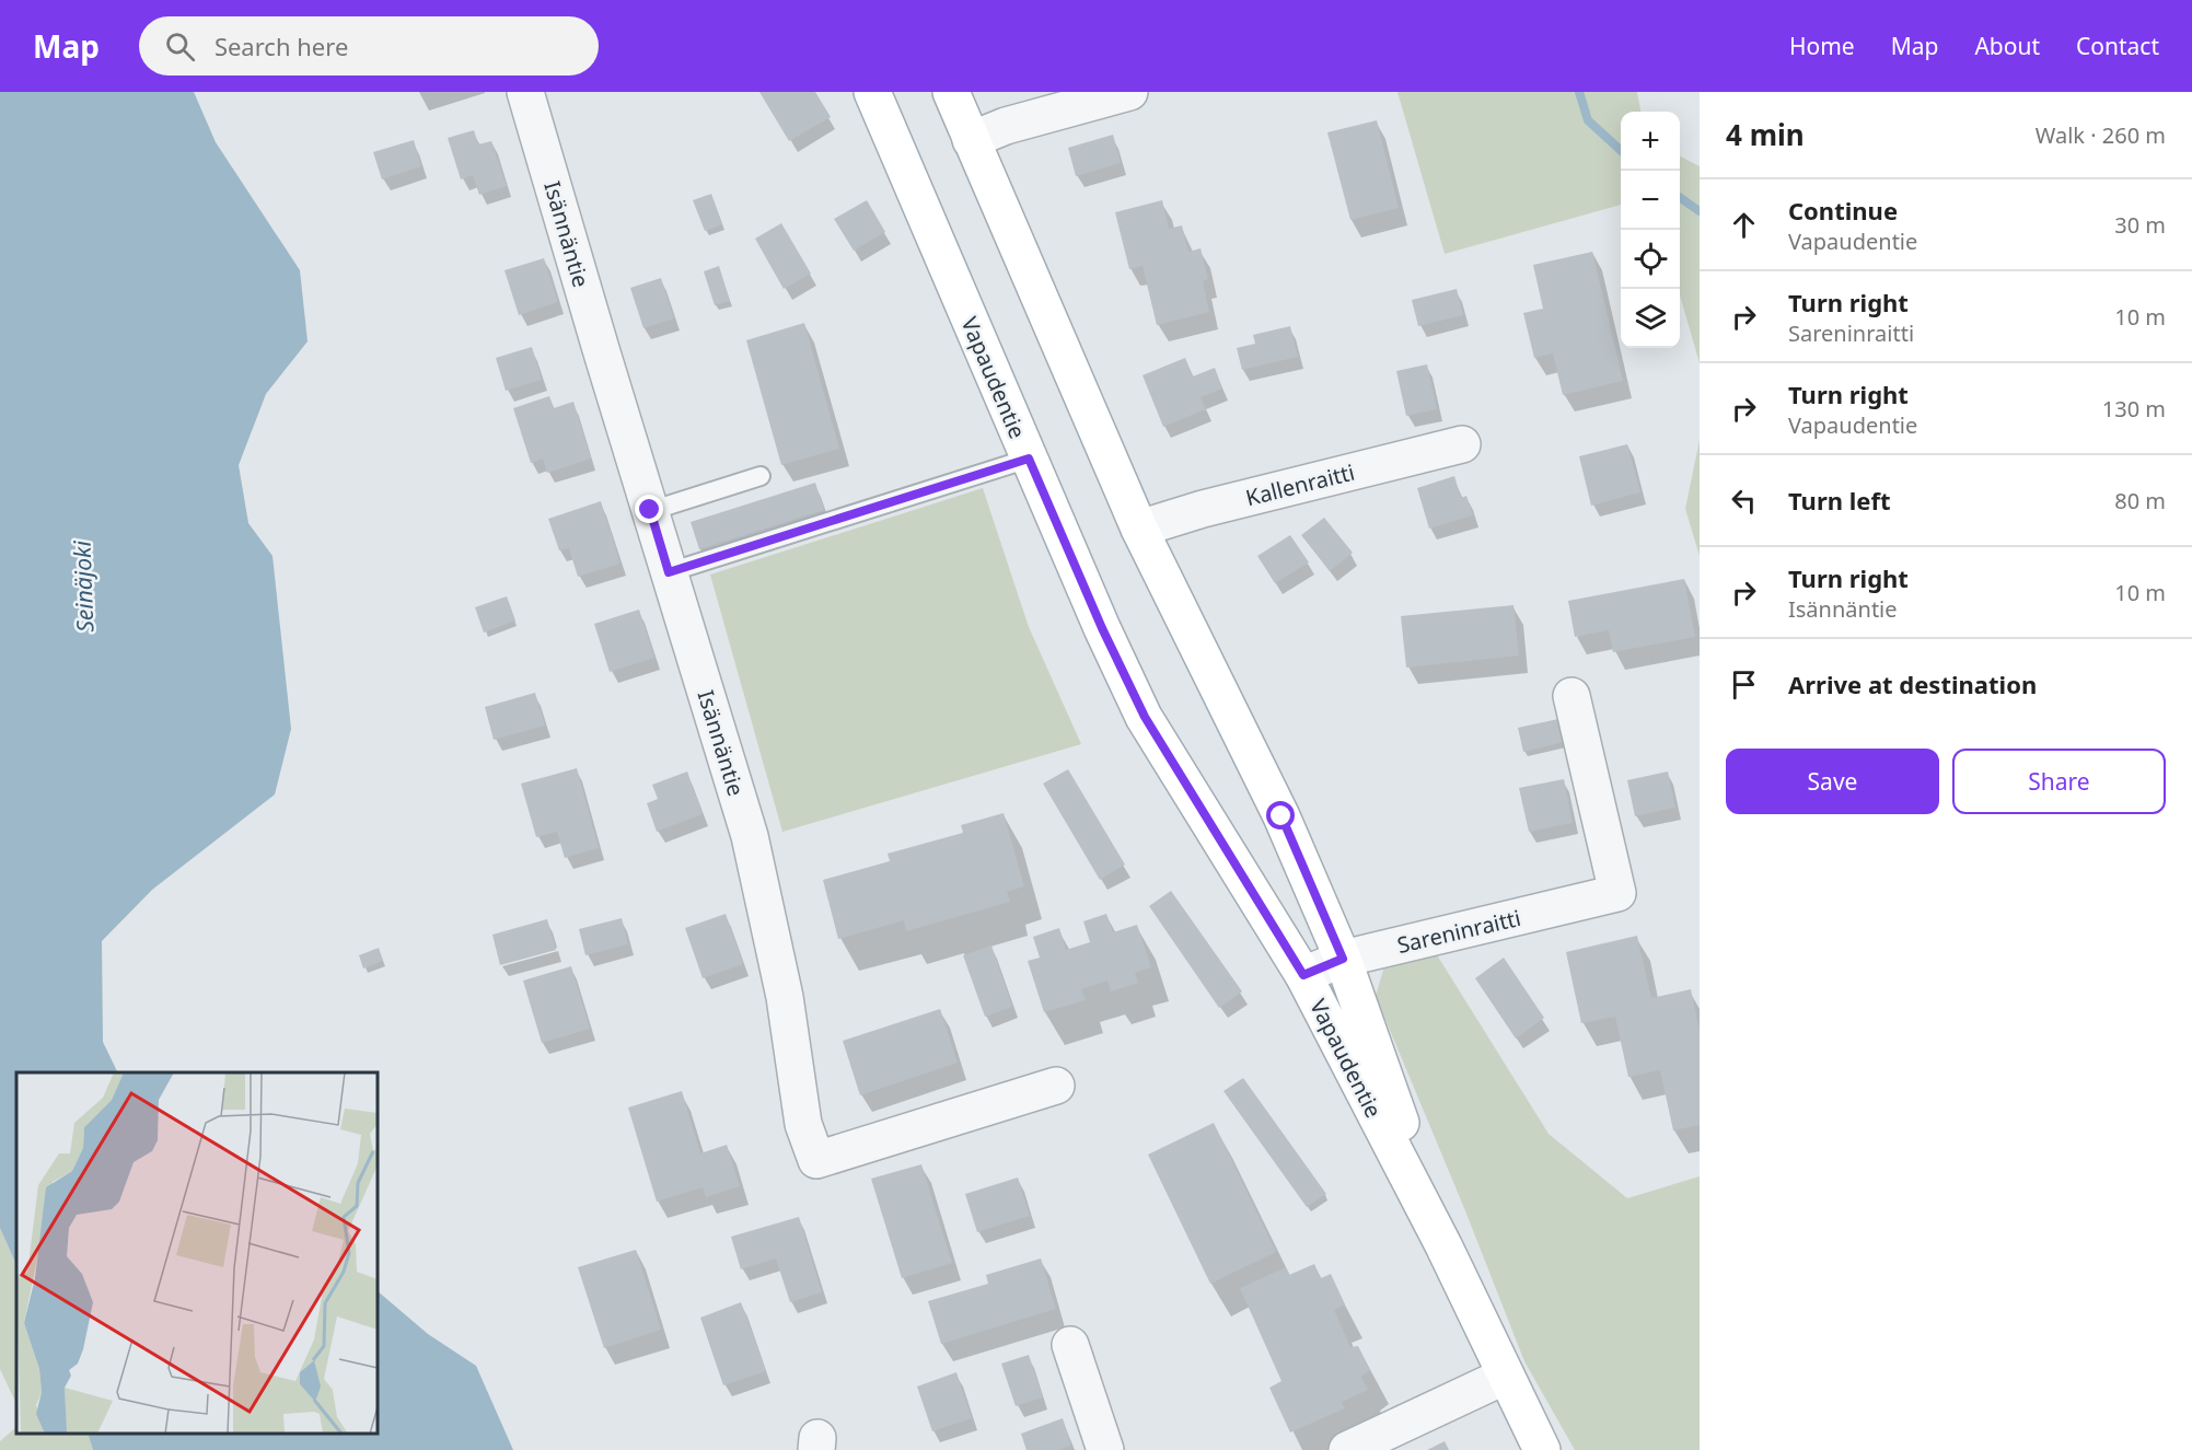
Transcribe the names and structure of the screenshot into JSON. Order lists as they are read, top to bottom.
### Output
{
  "streets": {
    "main road": ["Vapaudentie"],
    "street": ["Isännäntie", "Kallenraitti", "Sareninraitti"]
  },
  "crossings": [
    ["Vapaudentie", "Kallenraitti"],
    ["Vapaudentie", "Sareninraitti"]
  ],
  "water": ["Seinäjoki"],
  "page": {
    "header": "Map",
    "search": "Search here",
    "nav": [
      "Home",
      "Map",
      "About",
      "Contact"
    ],
    "heading": ["4 min", "Walk · 260 m"],
    "map_buttons": ["+", "−"],
    "list": [
      ["Continue", "Vapaudentie", "30 m"],
      ["Turn right", "Sareninraitti", "10 m"],
      ["Turn right", "Vapaudentie", "130 m"],
      ["Turn left", "80 m"],
      ["Turn right", "Isännäntie", "10 m"],
      "Arrive at destination"
    ],
    "buttons": ["Save", "Share"]
  }
}
